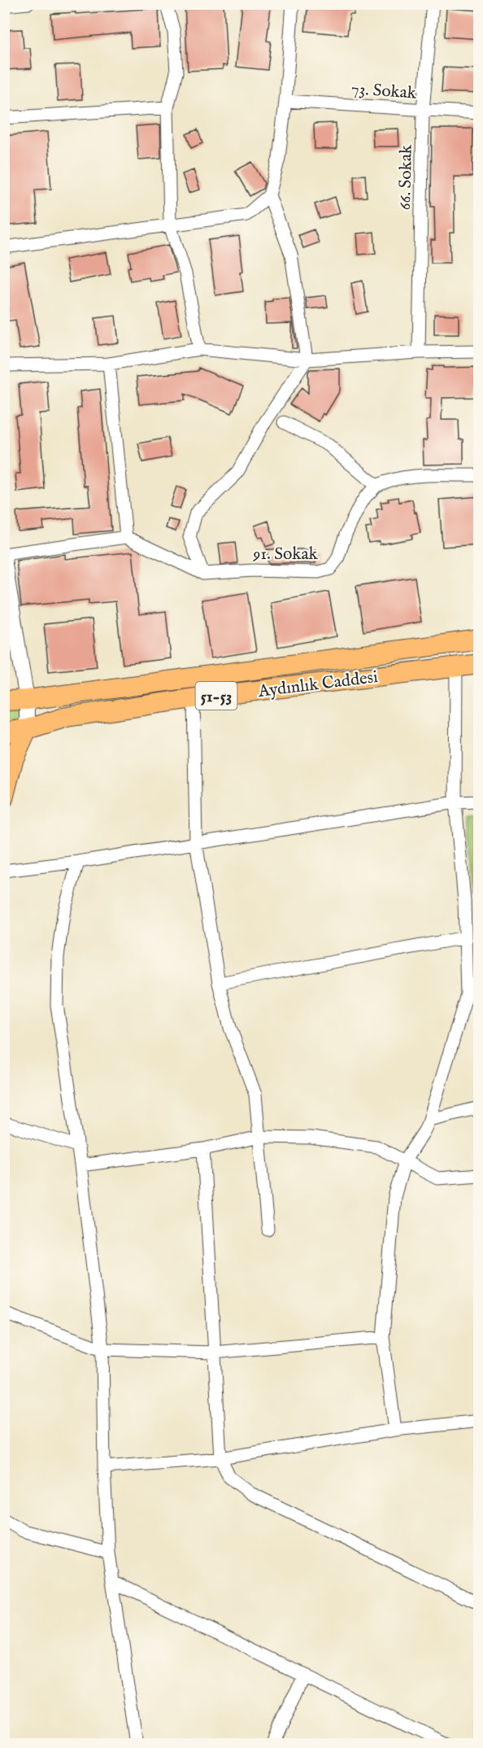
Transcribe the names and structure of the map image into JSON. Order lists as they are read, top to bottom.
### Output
{
  "streets": {
    "main road": ["Aydınlık Caddesi", "51-53"],
    "street": ["73. Sokak", "66. Sokak", "91. Sokak"]
  },
  "crossings": [
    ["73. Sokak", "66. Sokak"]
  ]
}
